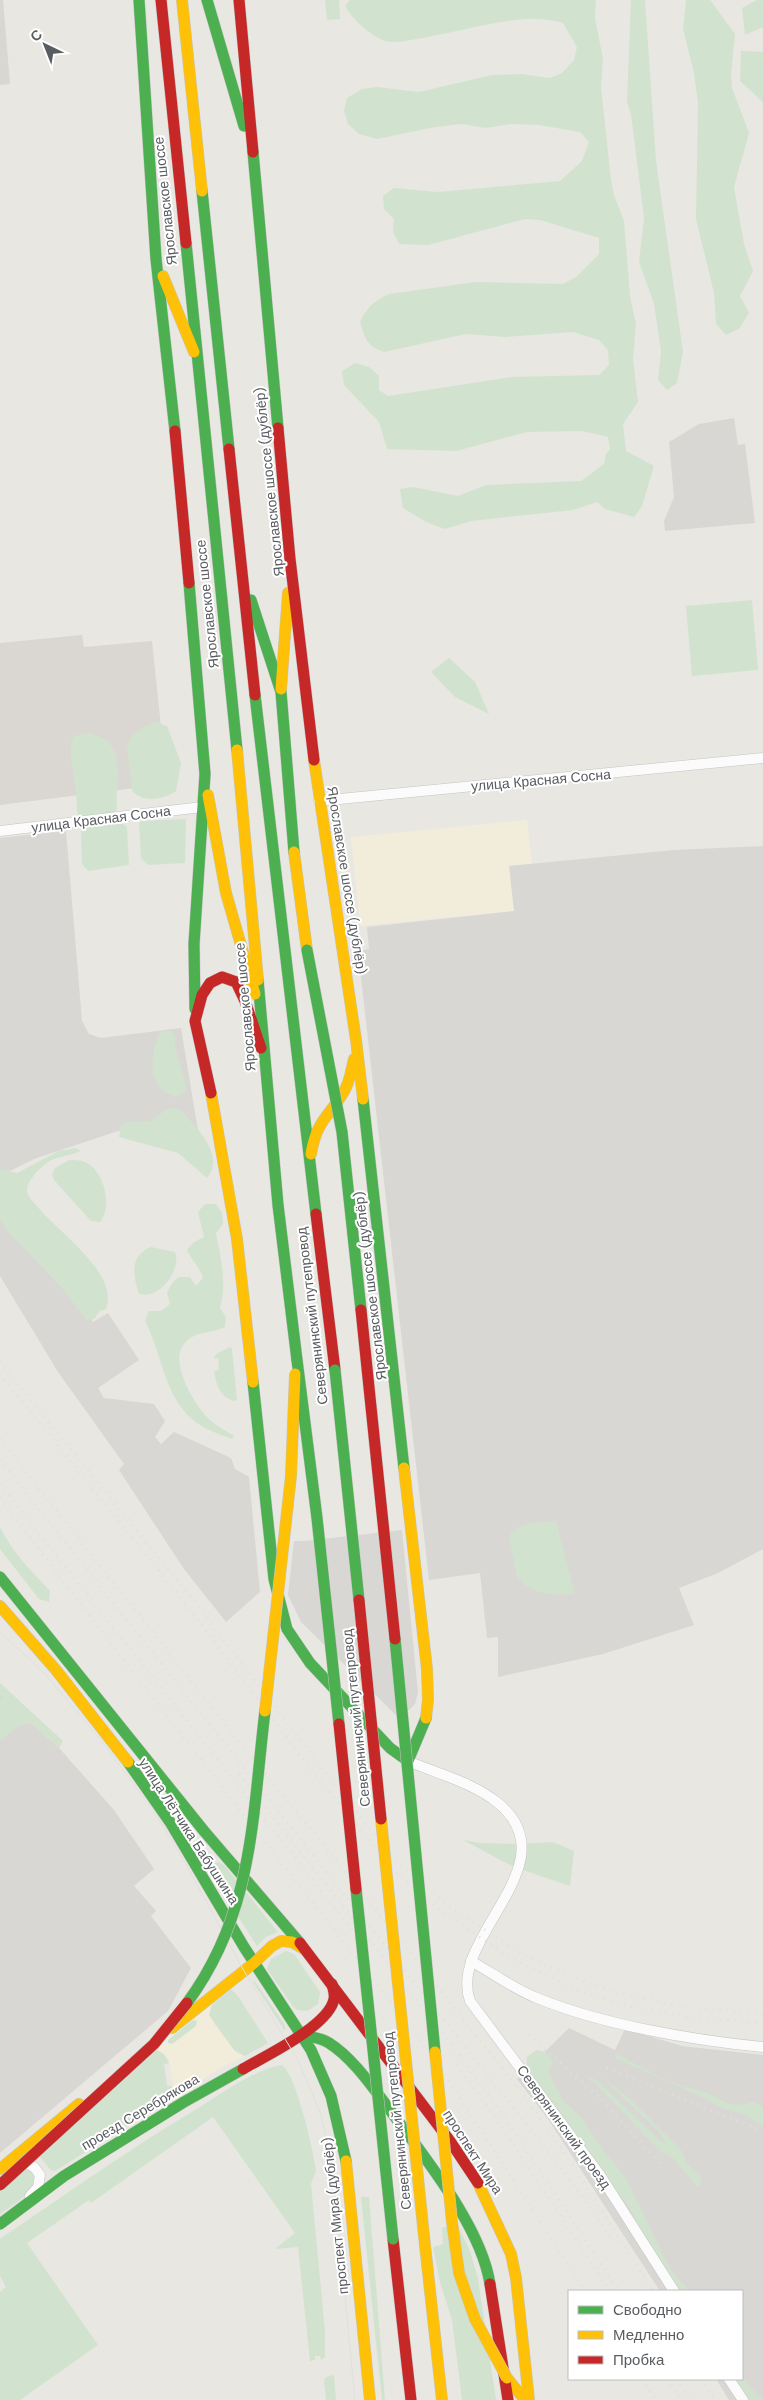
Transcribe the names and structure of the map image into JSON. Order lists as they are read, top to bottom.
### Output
{
  "streets": {
    "main road": [
      "Ярославское шоссе",
      "Ярославское шоссе (дублёр)",
      "Северянинский путепровод",
      "улица Лётчика Бабушкина",
      "проезд Серебрякова",
      "проспект Мира",
      "проспект Мира (дублёр)"
    ],
    "street": ["улица Красная Сосна", "Северянинский проезд"]
  },
  "crossings": [
    ["Ярославское шоссе", "Северянинский путепровод"],
    ["Ярославское шоссе (дублёр)", "улица Красная Сосна"],
    ["Ярославское шоссе (дублёр)", "Северянинский проезд"],
    ["улица Лётчика Бабушкина", "проезд Серебрякова"],
    ["улица Лётчика Бабушкина", "проспект Мира"],
    ["улица Лётчика Бабушкина", "проспект Мира (дублёр)"],
    ["проезд Серебрякова", "проспект Мира"],
    ["проезд Серебрякова", "проспект Мира (дублёр)"]
  ],
  "legend": ["Свободно", "Медленно", "Пробка"],
  "north": "top left"
}
